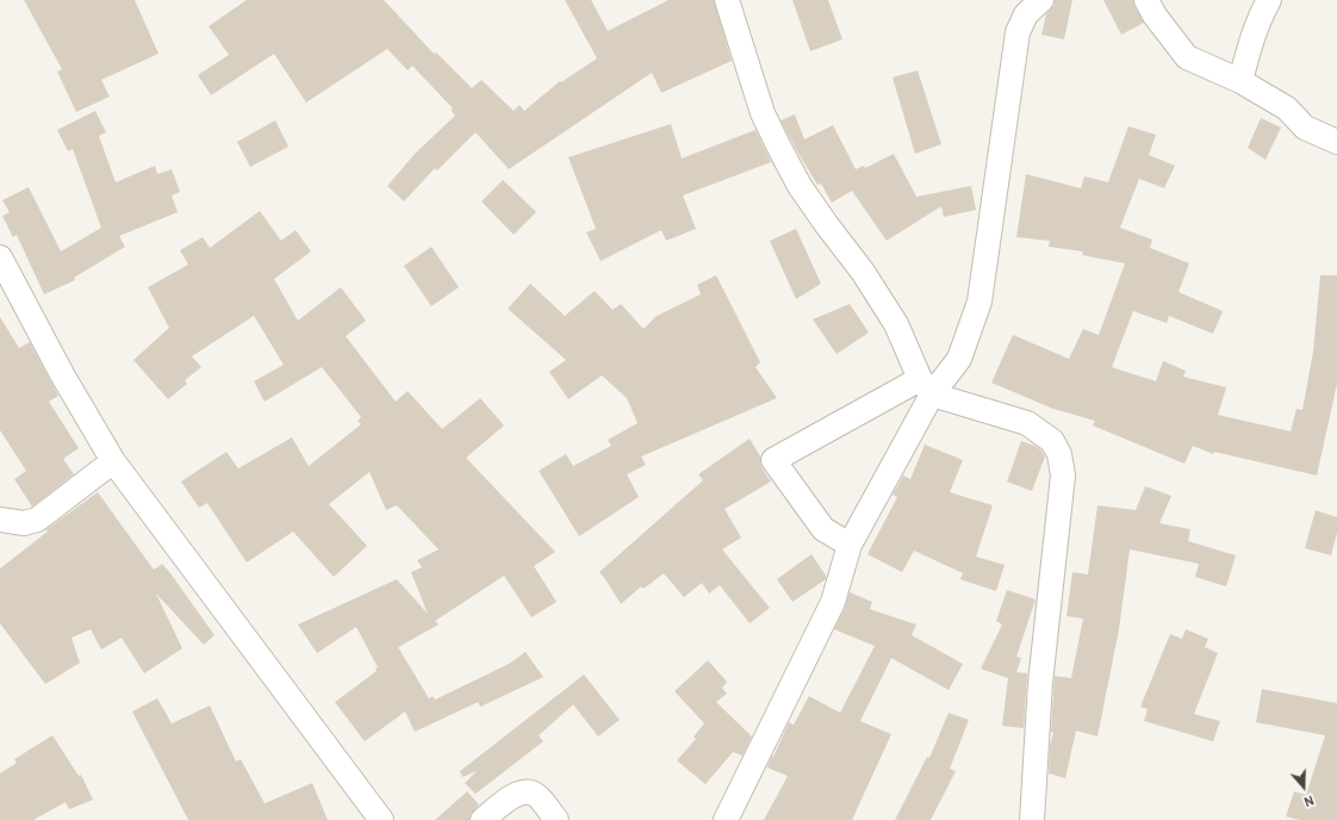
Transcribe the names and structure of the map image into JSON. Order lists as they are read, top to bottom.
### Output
{
  "north": "bottom"
}
